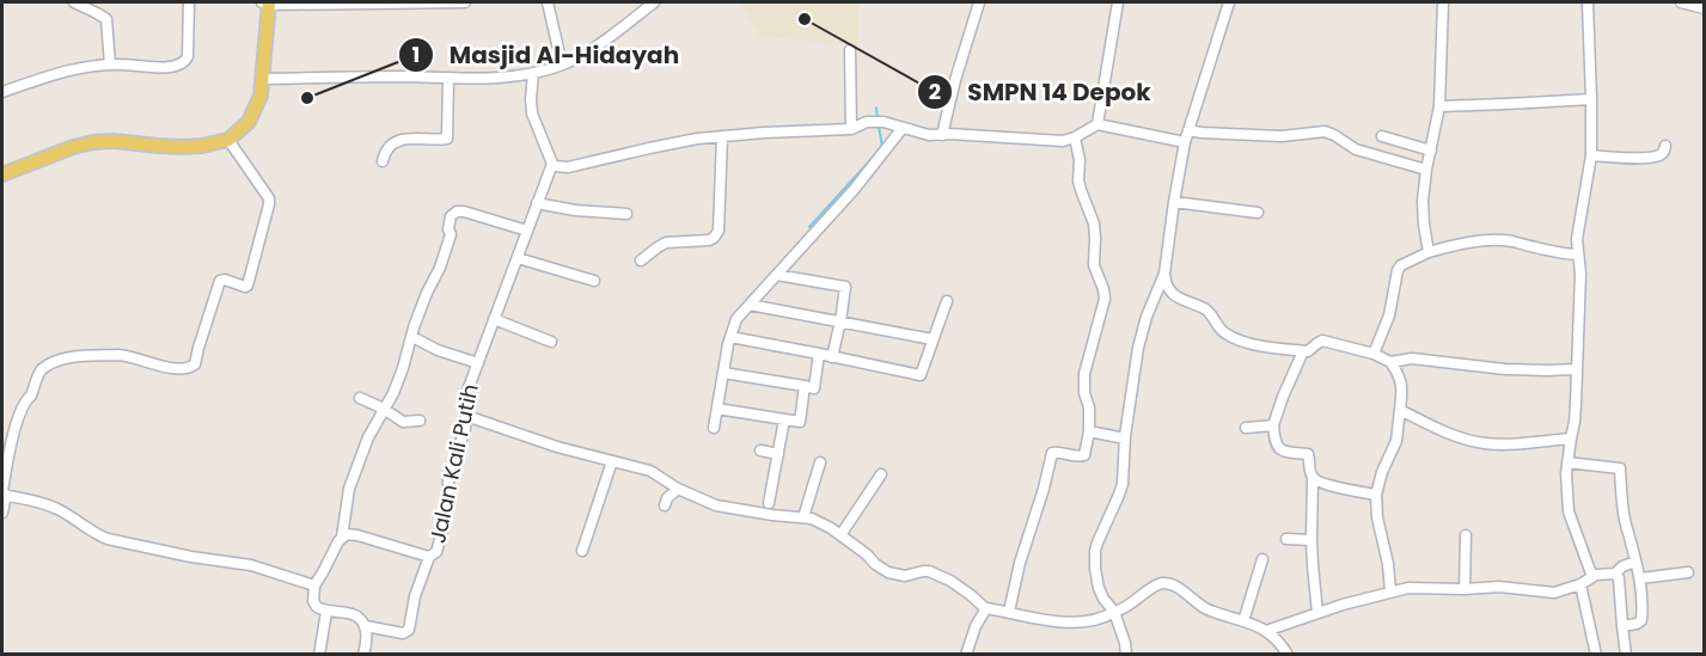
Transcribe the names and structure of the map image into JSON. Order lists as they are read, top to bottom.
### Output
{
  "streets": {
    "street": ["Jalan Kali Putih"]
  },
  "places": ["SMPN 14 Depok", "Masjid Al-Hidayah"]
}
